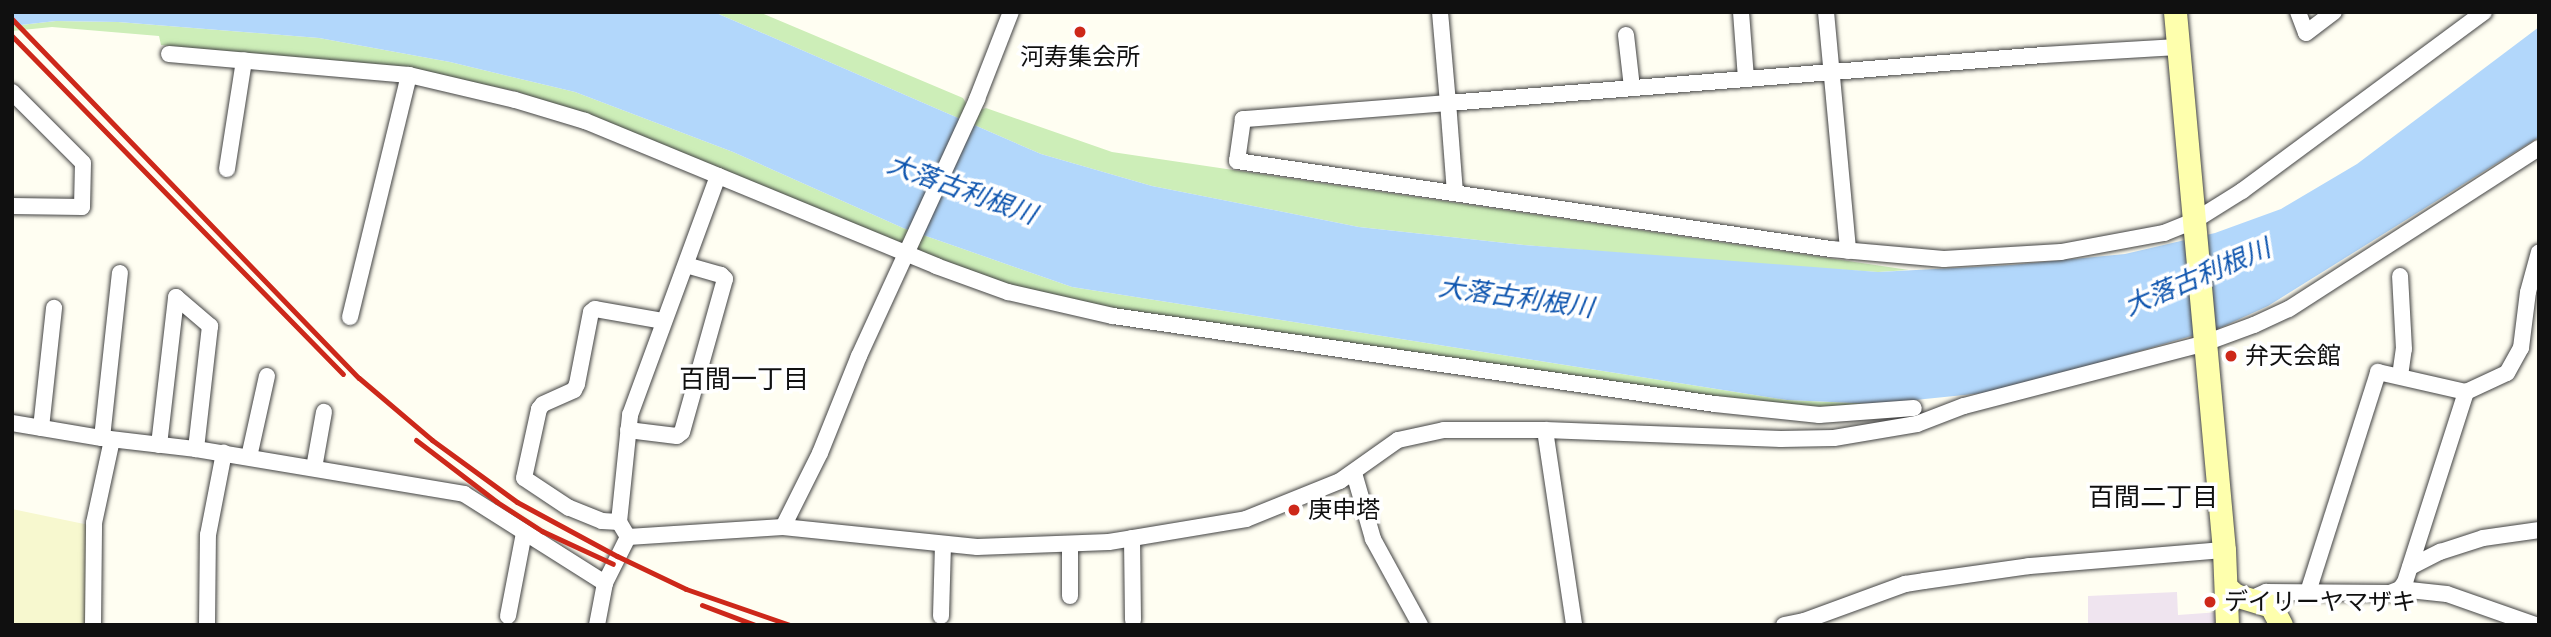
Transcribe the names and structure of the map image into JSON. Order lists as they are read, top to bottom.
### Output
{
  "districts": ["百間一丁目", "百間二丁目"],
  "water": ["大落古利根川"],
  "places": [
    "河寿集会所",
    "弁天会館",
    "庚申塔",
    "デイリーヤマザキ"
  ]
}
